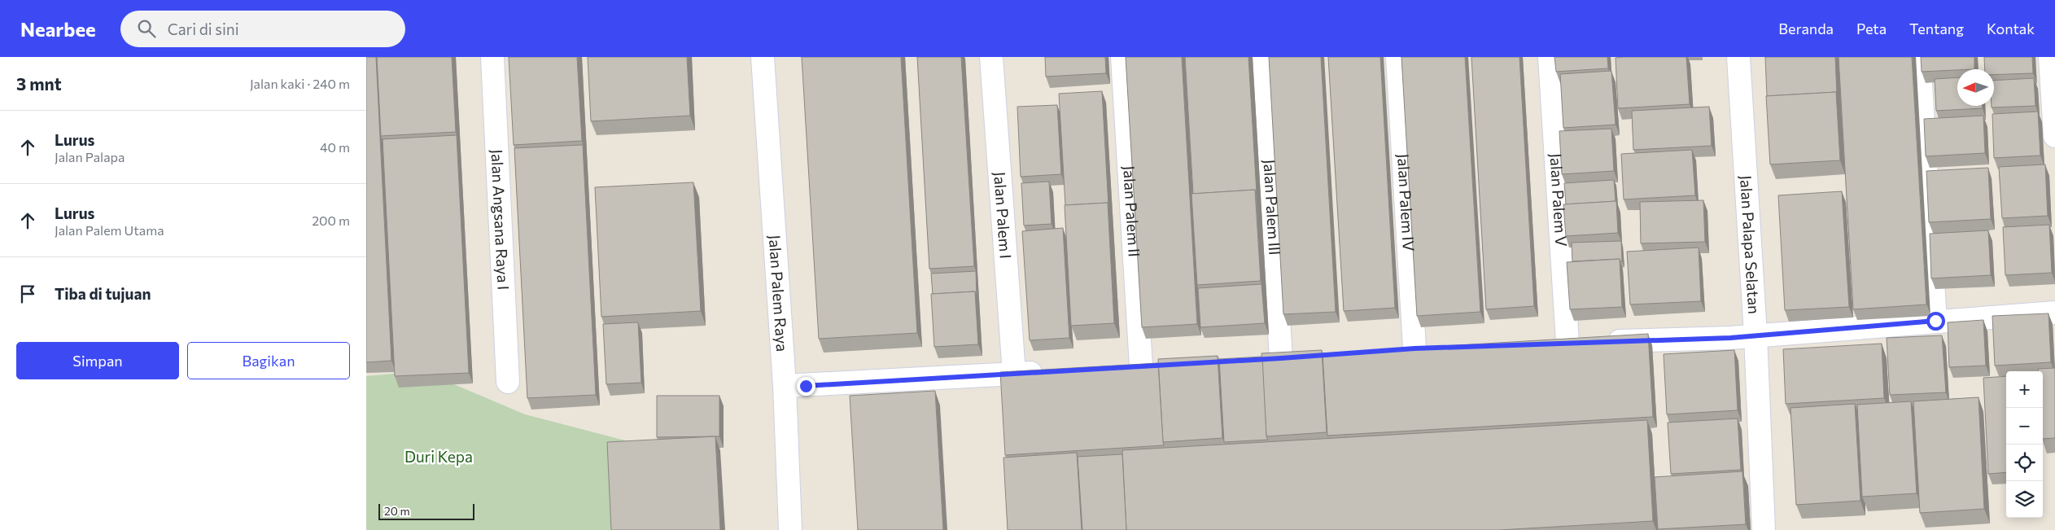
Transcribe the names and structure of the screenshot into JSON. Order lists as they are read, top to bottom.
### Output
{
  "streets": {
    "street": [
      "Jalan Palem V",
      "Jalan Palem IV",
      "Jalan Palem III",
      "Jalan Palem II",
      "Jalan Palem I",
      "Jalan Angsana Raya I",
      "Jalan Palapa Selatan",
      "Jalan Palem Raya"
    ]
  },
  "parks": ["Duri Kepa"],
  "scale_bar": "20 m",
  "north": "left",
  "page": {
    "header": "Nearbee",
    "search": "Cari di sini",
    "nav": [
      "Beranda",
      "Peta",
      "Tentang",
      "Kontak"
    ],
    "heading": ["3 mnt", "Jalan kaki · 240 m"],
    "list": [
      ["Lurus", "Jalan Palapa", "40 m"],
      ["Lurus", "Jalan Palem Utama", "200 m"],
      "Tiba di tujuan"
    ],
    "buttons": ["Simpan", "Bagikan"],
    "map_buttons": ["+", "−"],
    "scale": "20 m"
  }
}
